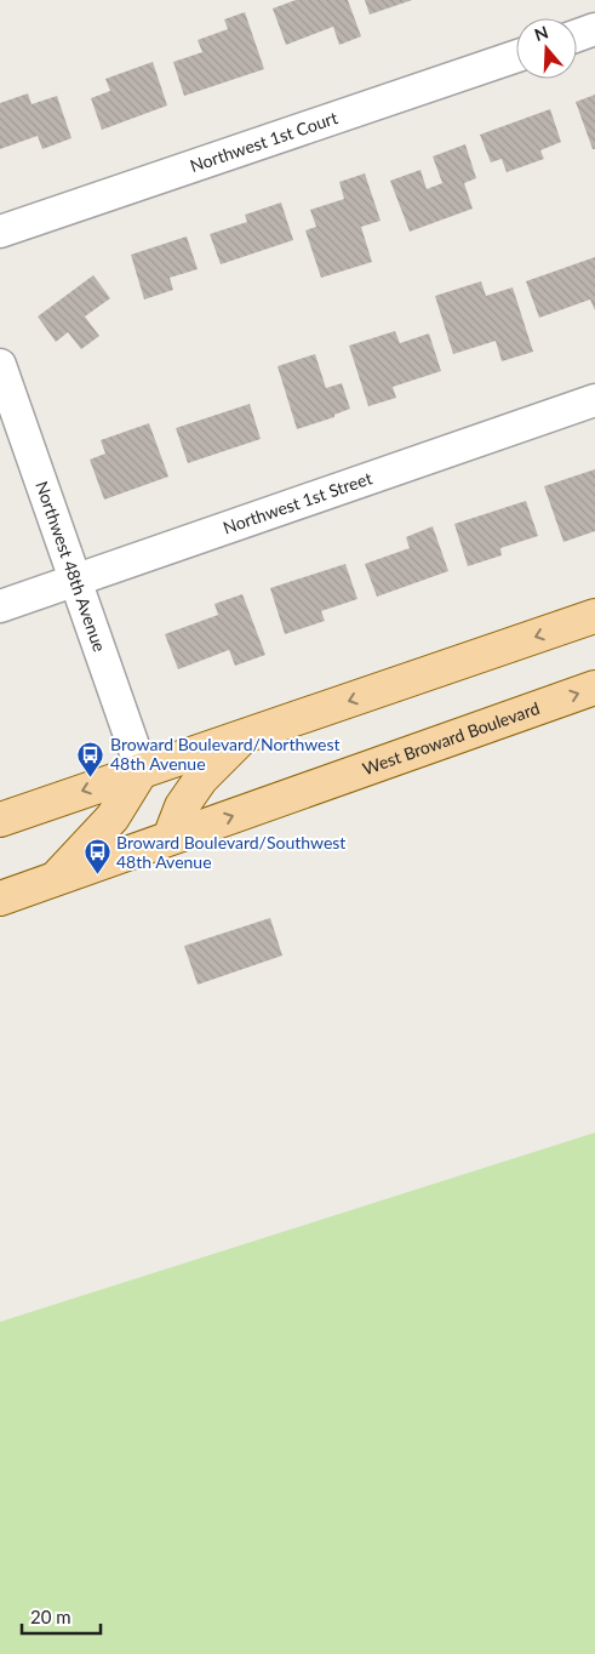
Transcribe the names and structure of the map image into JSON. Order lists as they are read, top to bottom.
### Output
{
  "streets": {
    "main road": ["West Broward Boulevard"],
    "street": ["Northwest 1st Court", "Northwest 1st Street", "Northwest 48th Avenue"]
  },
  "crossings": [
    ["Northwest 1st Street", "Northwest 48th Avenue"]
  ],
  "places": {
    "bus stop": ["Broward Boulevard/Northwest 48th Avenue", "Broward Boulevard/Southwest 48th Avenue"]
  },
  "scale_bar": "20 m",
  "north": "top"
}
